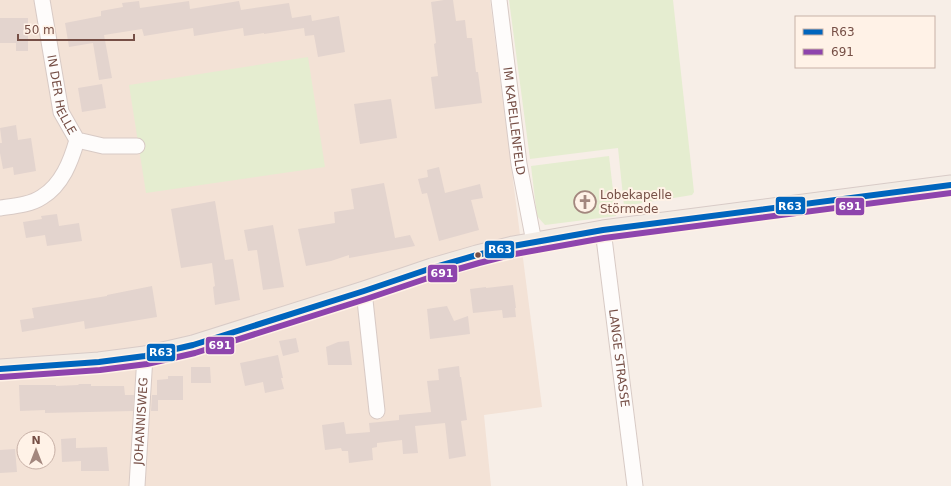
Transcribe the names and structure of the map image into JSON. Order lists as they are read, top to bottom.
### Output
{
  "streets": {
    "street": [
      "IN DER HELLE",
      "IM KAPELLENFELD",
      "LANGE STRASSE",
      "JOHANNISWEG"
    ]
  },
  "places": {
    "church": ["Lobekapelle Störmede"]
  },
  "lines": ["transit line R63", "transit line 691"],
  "legend": ["R63", "691"],
  "scale_bar": "50 m",
  "north": "top"
}
